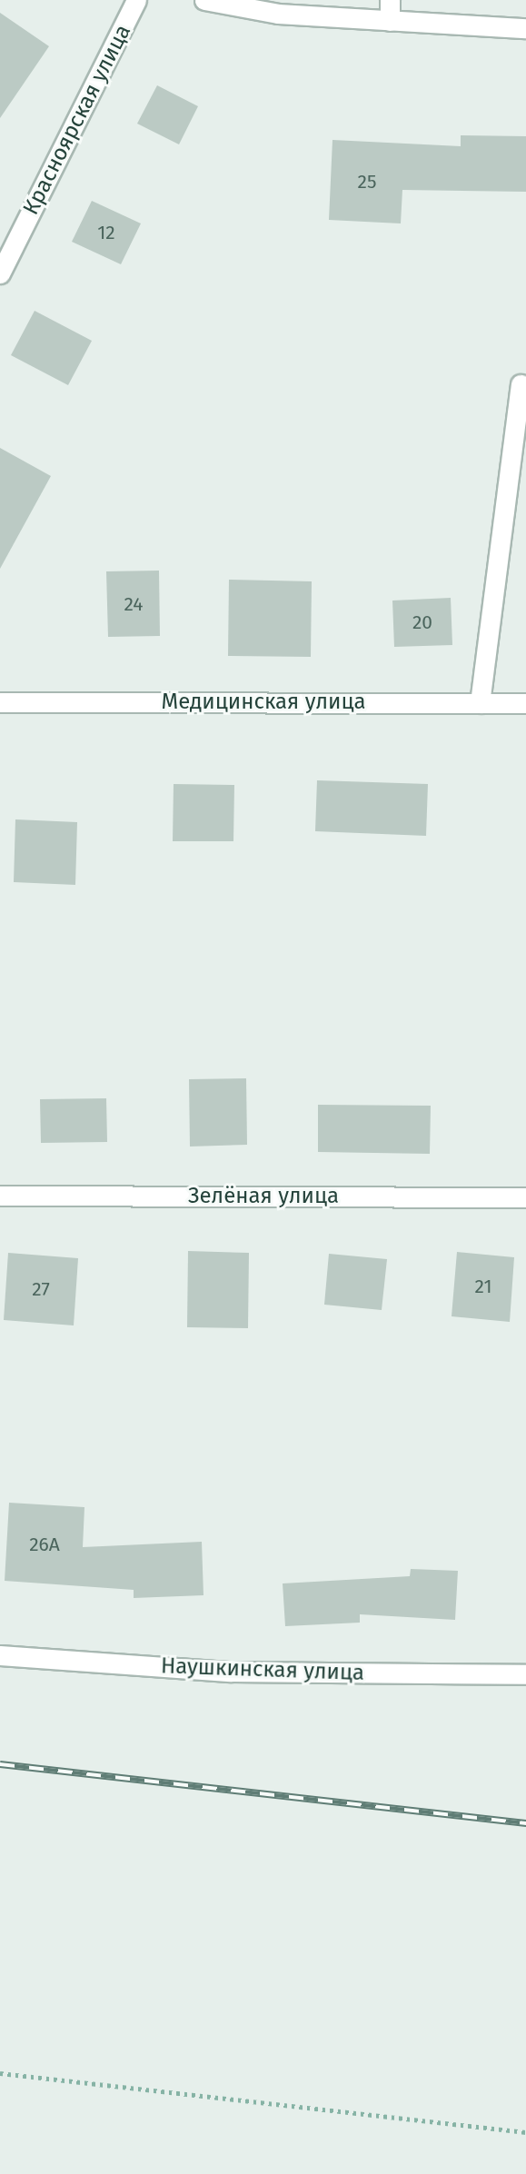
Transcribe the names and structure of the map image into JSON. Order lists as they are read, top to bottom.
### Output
{
  "streets": {
    "street": [
      "Красноярская улица",
      "Медицинская улица",
      "Зелёная улица",
      "Наушкинская улица"
    ]
  },
  "house_numbers": [
    "25",
    "12",
    "24",
    "20",
    "21",
    "27",
    "26А"
  ]
}
